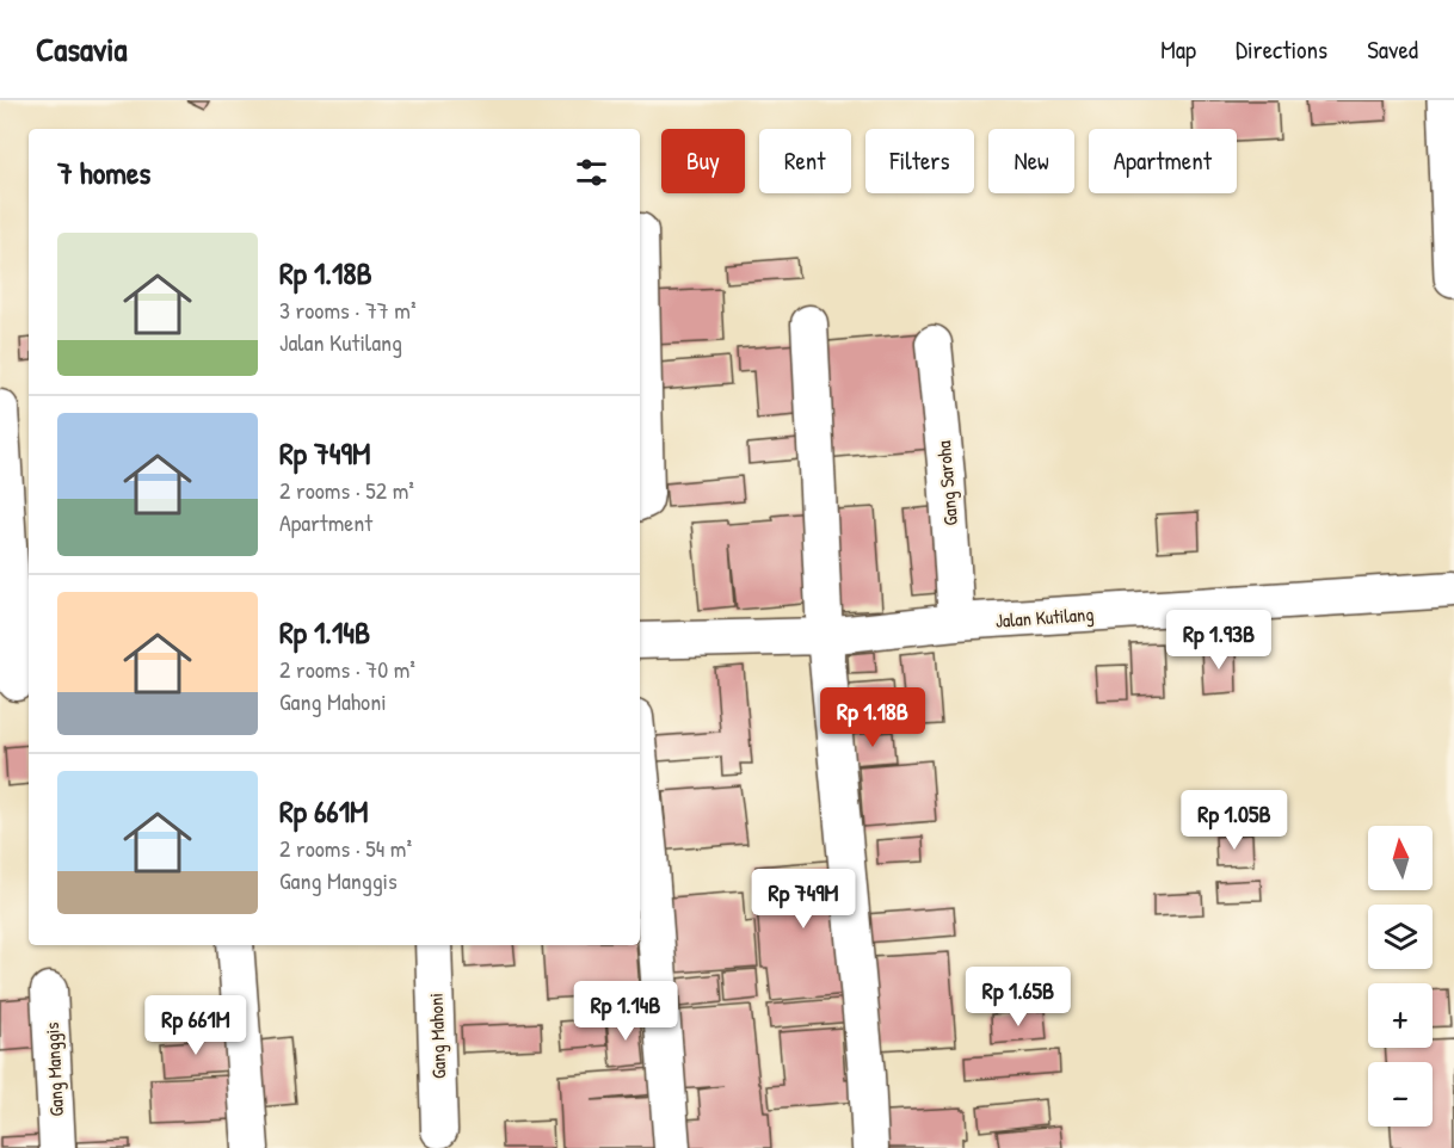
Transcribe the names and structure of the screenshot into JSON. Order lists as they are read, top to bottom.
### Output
{
  "streets": {
    "street": [
      "Gang Saroha",
      "Jalan Kutilang",
      "Gang Mahoni",
      "Gang Manggis"
    ]
  },
  "crossings": [
    ["Gang Saroha", "Jalan Kutilang"]
  ],
  "north": "top",
  "page": {
    "header": "Casavia",
    "nav": ["Map", "Directions", "Saved"],
    "chip": [
      "Buy",
      "Rent",
      "Filters",
      "New",
      "Apartment"
    ],
    "heading": "7 homes",
    "list": [
      {
        "name": "Rp 1.18B",
        "note": "3 rooms · 77 m² · Jalan Kutilang"
      },
      {
        "name": "Rp 749M",
        "note": "2 rooms · 52 m² · Apartment"
      },
      {
        "name": "Rp 1.14B",
        "note": "2 rooms · 70 m² · Gang Mahoni"
      },
      {
        "name": "Rp 661M",
        "note": "2 rooms · 54 m² · Gang Manggis"
      }
    ],
    "price": [
      "Rp 1.93B",
      "Rp 1.18B",
      "Rp 1.05B",
      "Rp 749M",
      "Rp 1.65B",
      "Rp 1.14B",
      "Rp 661M"
    ],
    "map_buttons": ["+", "−"]
  }
}
